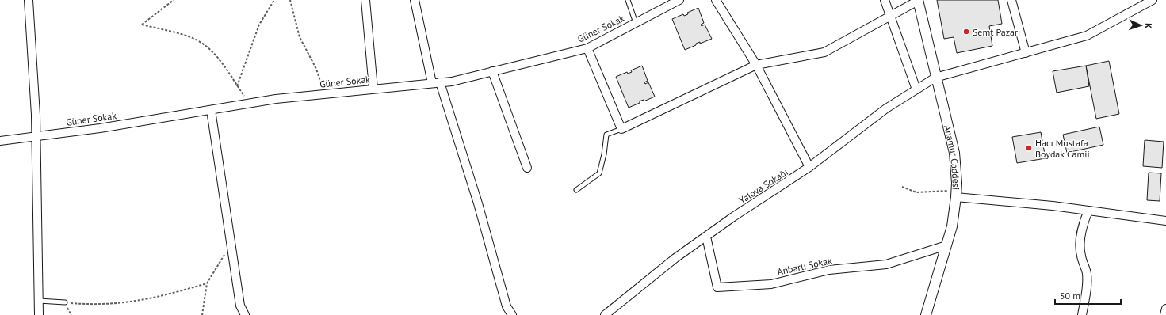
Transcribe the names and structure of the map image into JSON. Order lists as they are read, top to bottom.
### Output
{
  "streets": {
    "street": [
      "Güner Sokak",
      "Anamur Caddesi",
      "Yalova Sokağı",
      "Anbarlı Sokak"
    ]
  },
  "crossings": [
    ["Anamur Caddesi", "Yalova Sokağı"],
    ["Anamur Caddesi", "Anbarlı Sokak"],
    ["Yalova Sokağı", "Anbarlı Sokak"]
  ],
  "places": ["Semt Pazarı", "Hacı Mustafa Boydak Camii"],
  "scale_bar": "50 m",
  "north": "right"
}
